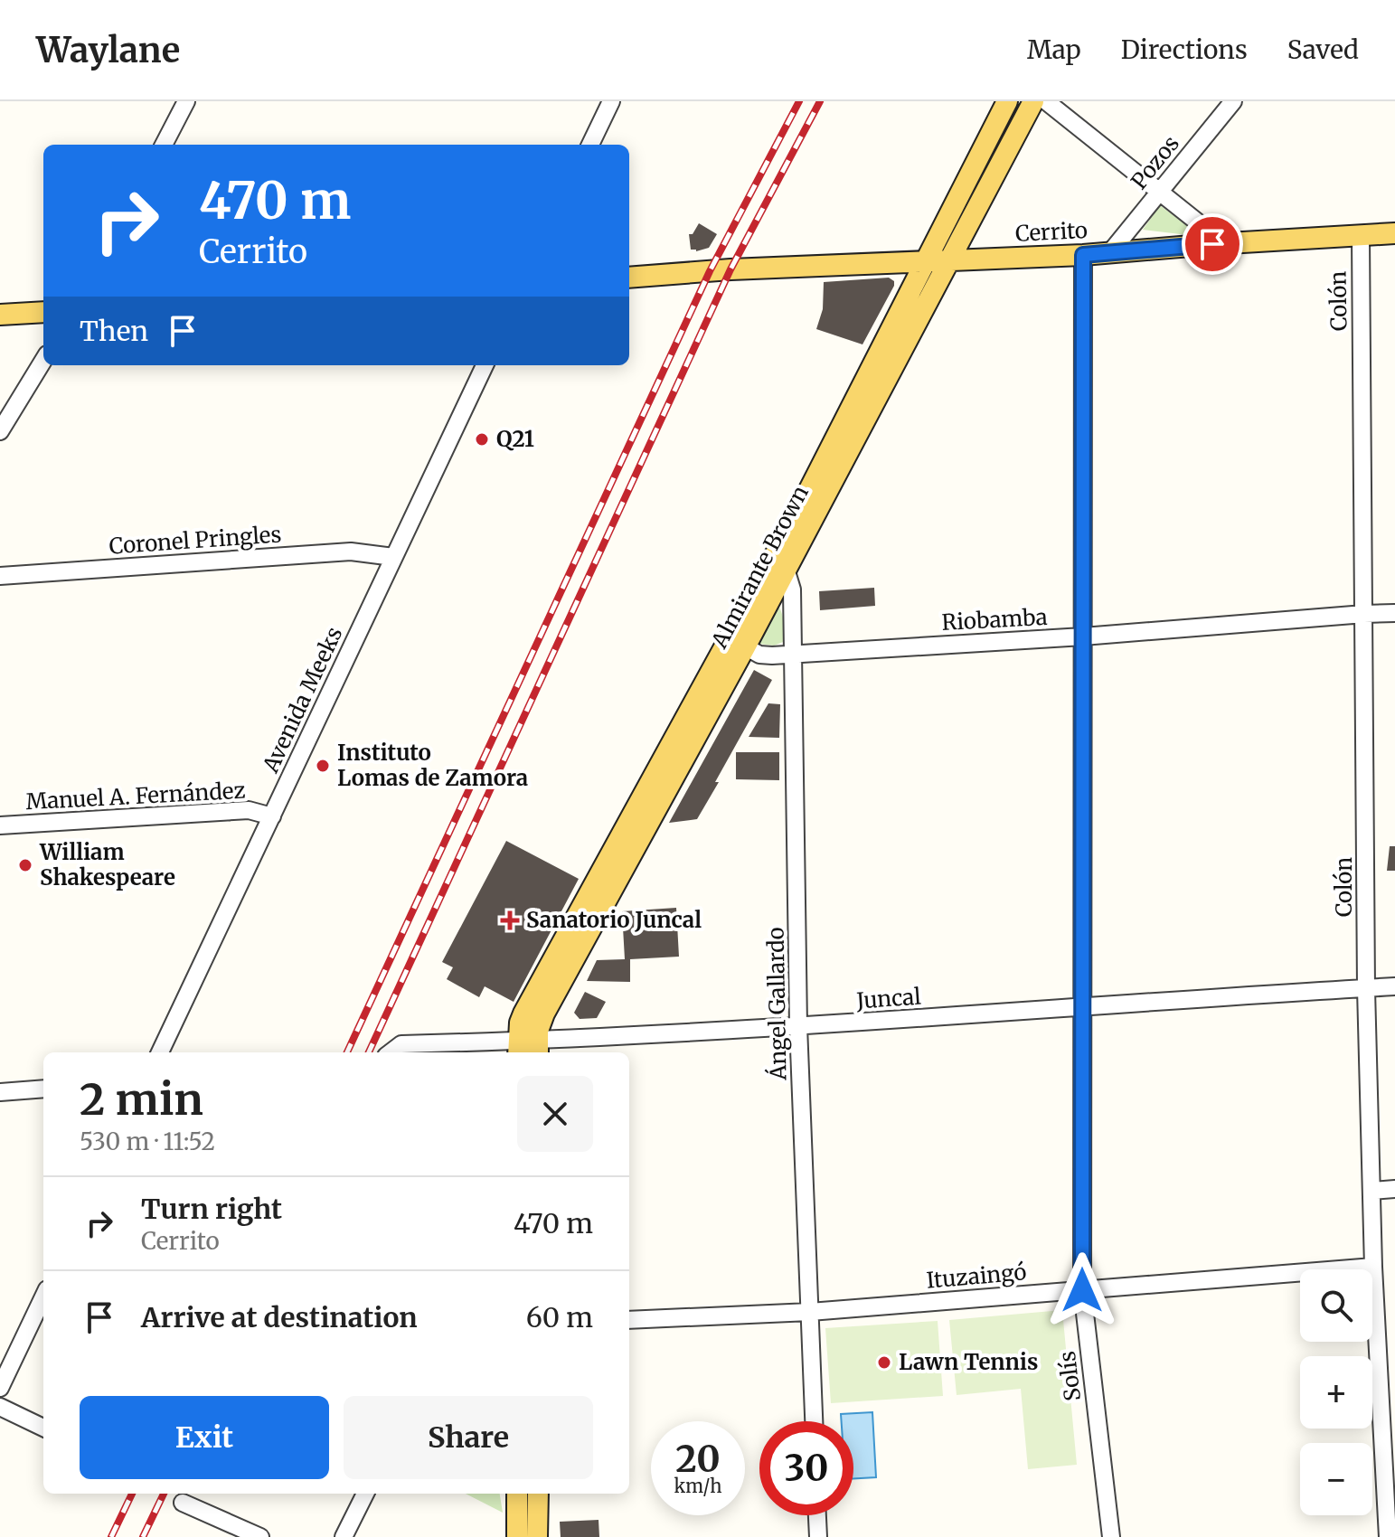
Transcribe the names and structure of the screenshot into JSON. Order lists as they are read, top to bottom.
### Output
{
  "streets": {
    "main road": ["Cerrito", "Almirante Brown"],
    "street": [
      "Pozos",
      "Colón",
      "Coronel Pringles",
      "Riobamba",
      "Avenida Meeks",
      "Manuel A. Fernández",
      "Juncal",
      "Ángel Gallardo",
      "Ituzaingó",
      "Solís"
    ]
  },
  "crossings": [
    ["Pozos", "Cerrito"],
    ["Cerrito", "Colón"],
    ["Cerrito", "Almirante Brown"],
    ["Cerrito", "Solís"],
    ["Colón", "Riobamba"],
    ["Colón", "Juncal"],
    ["Colón", "Ituzaingó"],
    ["Coronel Pringles", "Avenida Meeks"],
    ["Almirante Brown", "Riobamba"],
    ["Almirante Brown", "Juncal"],
    ["Almirante Brown", "Ángel Gallardo"],
    ["Riobamba", "Ángel Gallardo"],
    ["Riobamba", "Solís"],
    ["Avenida Meeks", "Manuel A. Fernández"],
    ["Juncal", "Ángel Gallardo"],
    ["Juncal", "Solís"],
    ["Ángel Gallardo", "Ituzaingó"],
    ["Ituzaingó", "Solís"]
  ],
  "places": {
    "other": [
      "Q21",
      "Instituto Lomas de Zamora",
      "William Shakespeare",
      "Lawn Tennis"
    ],
    "health": ["Sanatorio Juncal"]
  },
  "page": {
    "header": "Waylane",
    "nav": ["Map", "Directions", "Saved"],
    "turn": ["470 m", "Cerrito"],
    "then": "Then",
    "heading": ["2 min", "530 m · 11:52"],
    "list": [
      {
        "name": "Turn right",
        "note": "Cerrito",
        "value": "470 m"
      },
      {
        "name": "Arrive at destination",
        "value": "60 m"
      }
    ],
    "map_buttons": ["+", "−"],
    "buttons": ["Exit", "Share"],
    "speed": "20 km/h",
    "limit": "30"
  }
}
